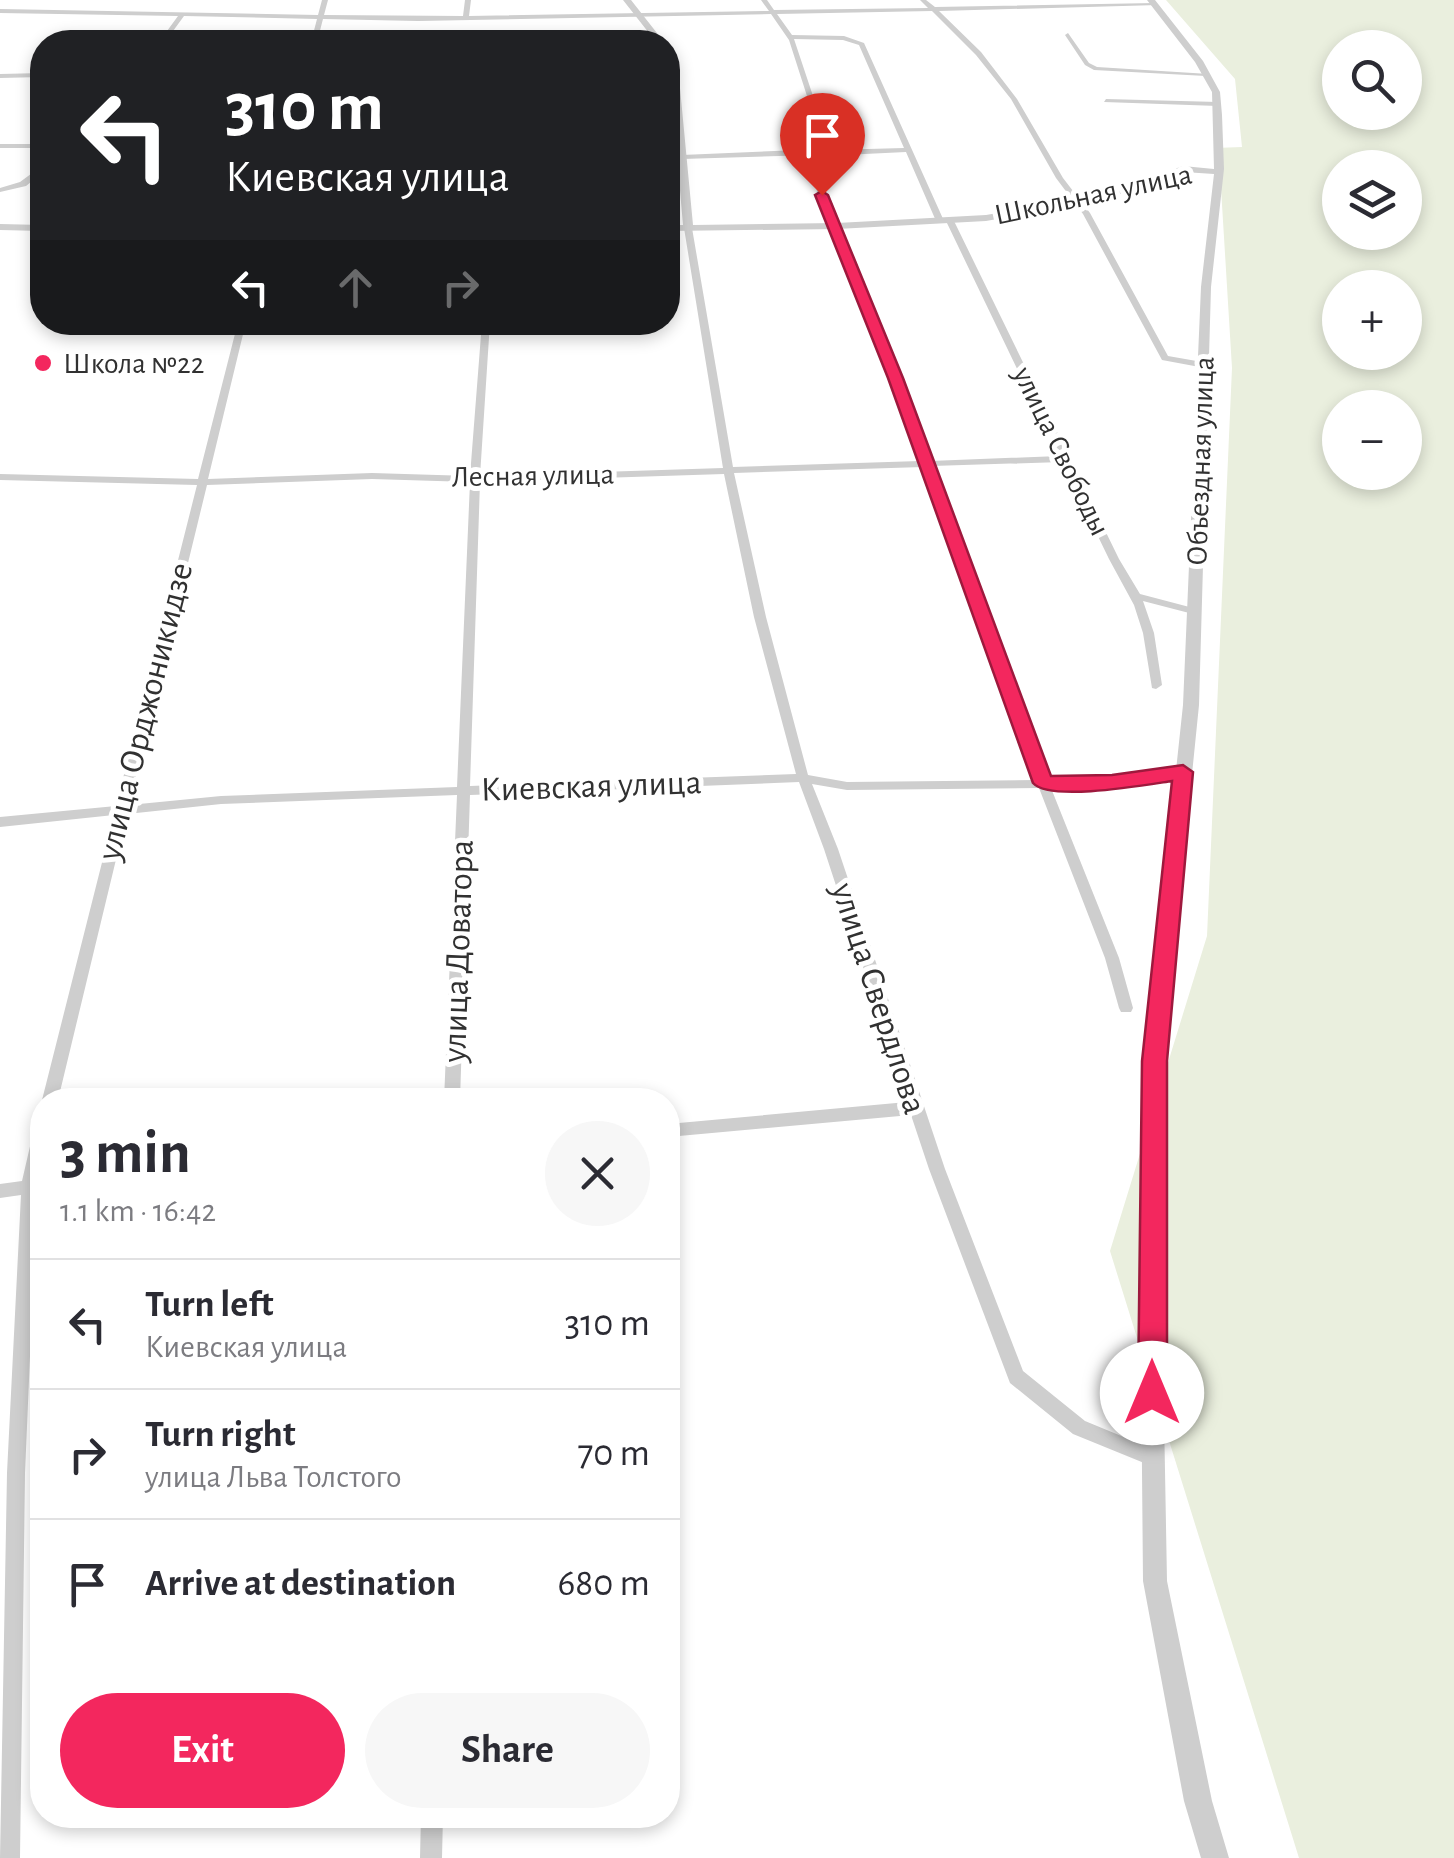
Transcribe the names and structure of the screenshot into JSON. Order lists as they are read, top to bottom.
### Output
{
  "streets": {
    "street": [
      "Школьная улица",
      "улица Свободы",
      "Объездная улица",
      "Лесная улица",
      "улица Орджоникидзе",
      "Киевская улица",
      "улица Доватора",
      "улица Свердлова"
    ]
  },
  "crossings": [
    ["Школьная улица", "улица Свободы"],
    ["Школьная улица", "Объездная улица"],
    ["Школьная улица", "улица Свердлова"],
    ["улица Свободы", "Лесная улица"],
    ["Объездная улица", "Киевская улица"],
    ["Объездная улица", "улица Свердлова"],
    ["Лесная улица", "улица Орджоникидзе"],
    ["Лесная улица", "улица Доватора"],
    ["Лесная улица", "улица Свердлова"],
    ["улица Орджоникидзе", "Киевская улица"],
    ["Киевская улица", "улица Доватора"],
    ["Киевская улица", "улица Свердлова"]
  ],
  "places": ["Школа №22"],
  "page": {
    "map_buttons": ["+", "−"],
    "turn": ["310 m", "Киевская улица"],
    "heading": ["3 min", "1.1 km · 16:42"],
    "list": [
      {
        "name": "Turn left",
        "note": "Киевская улица",
        "value": "310 m"
      },
      {
        "name": "Turn right",
        "note": "улица Льва Толстого",
        "value": "70 m"
      },
      {
        "name": "Arrive at destination",
        "value": "680 m"
      }
    ],
    "buttons": ["Exit", "Share"]
  }
}
